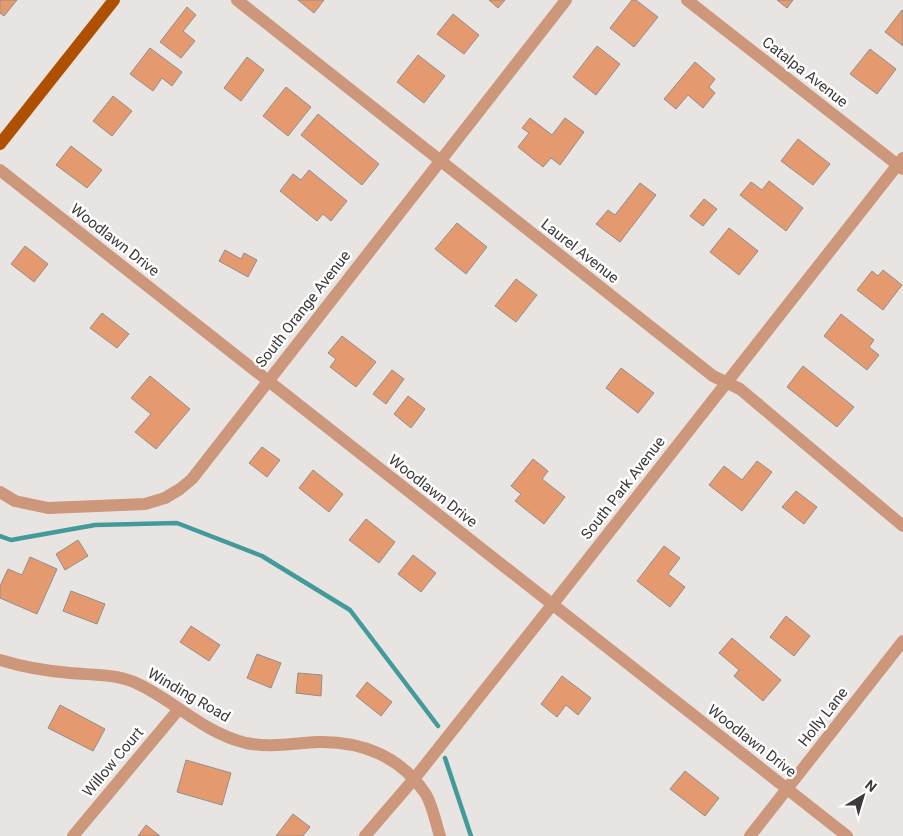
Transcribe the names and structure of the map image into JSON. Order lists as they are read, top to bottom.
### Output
{
  "streets": {
    "street": [
      "Catalpa Avenue",
      "Woodlawn Drive",
      "Laurel Avenue",
      "South Orange Avenue",
      "South Park Avenue",
      "Winding Road",
      "Holly Lane",
      "Willow Court"
    ]
  },
  "crossings": [
    ["Catalpa Avenue", "South Park Avenue"],
    ["Woodlawn Drive", "South Orange Avenue"],
    ["Woodlawn Drive", "South Park Avenue"],
    ["Woodlawn Drive", "Holly Lane"],
    ["Laurel Avenue", "South Orange Avenue"],
    ["Laurel Avenue", "South Park Avenue"],
    ["South Park Avenue", "Winding Road"],
    ["Winding Road", "Willow Court"]
  ],
  "north": "top right"
}
